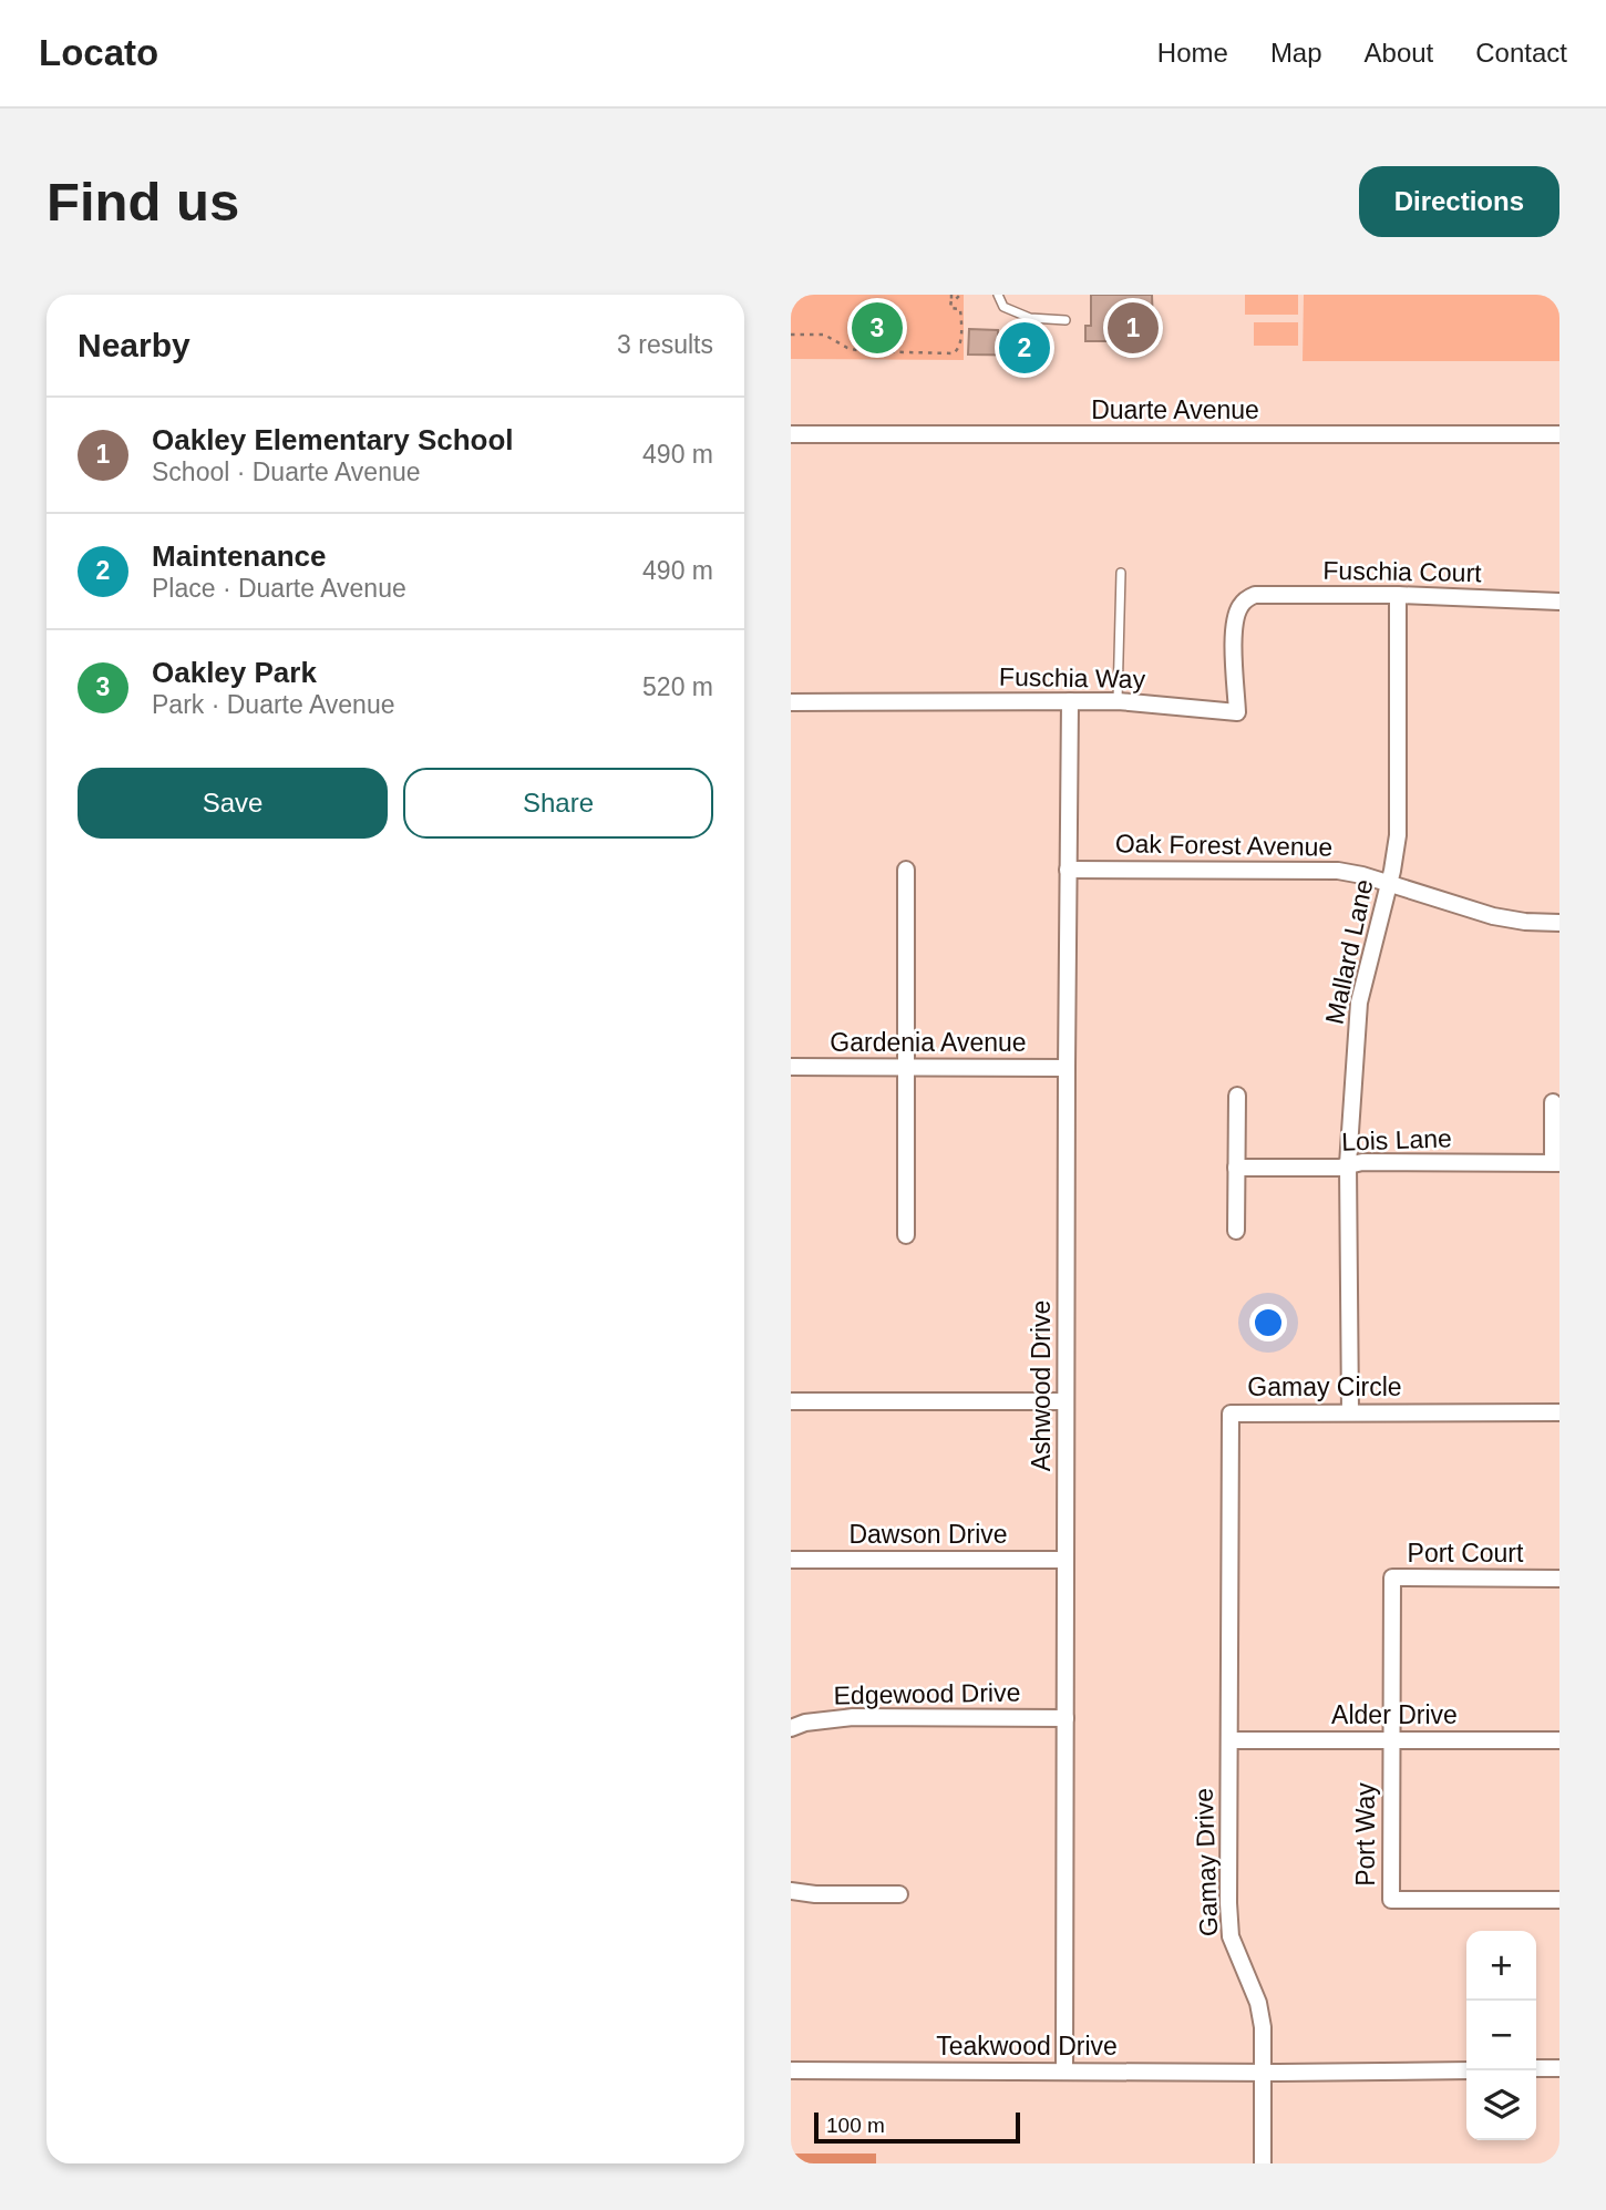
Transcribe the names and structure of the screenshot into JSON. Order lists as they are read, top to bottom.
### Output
{
  "streets": {
    "street": [
      "Duarte Avenue",
      "Fuschia Court",
      "Fuschia Way",
      "Oak Forest Avenue",
      "Mallard Lane",
      "Gardenia Avenue",
      "Lois Lane",
      "Ashwood Drive",
      "Gamay Circle",
      "Dawson Drive",
      "Port Court",
      "Edgewood Drive",
      "Alder Drive",
      "Port Way",
      "Gamay Drive",
      "Teakwood Drive"
    ]
  },
  "crossings": [
    ["Fuschia Court", "Fuschia Way"],
    ["Fuschia Court", "Mallard Lane"],
    ["Fuschia Way", "Ashwood Drive"],
    ["Oak Forest Avenue", "Mallard Lane"],
    ["Oak Forest Avenue", "Ashwood Drive"],
    ["Mallard Lane", "Lois Lane"],
    ["Mallard Lane", "Gamay Circle"],
    ["Gardenia Avenue", "Ashwood Drive"],
    ["Ashwood Drive", "Dawson Drive"],
    ["Ashwood Drive", "Edgewood Drive"],
    ["Ashwood Drive", "Teakwood Drive"],
    ["Gamay Circle", "Alder Drive"],
    ["Gamay Circle", "Gamay Drive"],
    ["Port Court", "Alder Drive"],
    ["Port Court", "Port Way"],
    ["Alder Drive", "Port Way"],
    ["Alder Drive", "Gamay Drive"],
    ["Gamay Drive", "Teakwood Drive"]
  ],
  "scale_bar": "100 m",
  "page": {
    "header": "Locato",
    "nav": [
      "Home",
      "Map",
      "About",
      "Contact"
    ],
    "buttons": [
      "Directions",
      ["Save", "Share"]
    ],
    "title": "Find us",
    "heading": ["Nearby", "3 results"],
    "pins": ["1", "3", "2"],
    "list": [
      {
        "mark": "1",
        "name": "Oakley Elementary School",
        "note": "School · Duarte Avenue",
        "value": "490 m"
      },
      {
        "mark": "2",
        "name": "Maintenance",
        "note": "Place · Duarte Avenue",
        "value": "490 m"
      },
      {
        "mark": "3",
        "name": "Oakley Park",
        "note": "Park · Duarte Avenue",
        "value": "520 m"
      }
    ],
    "map_buttons": ["+", "−"],
    "scale": "100 m"
  }
}
